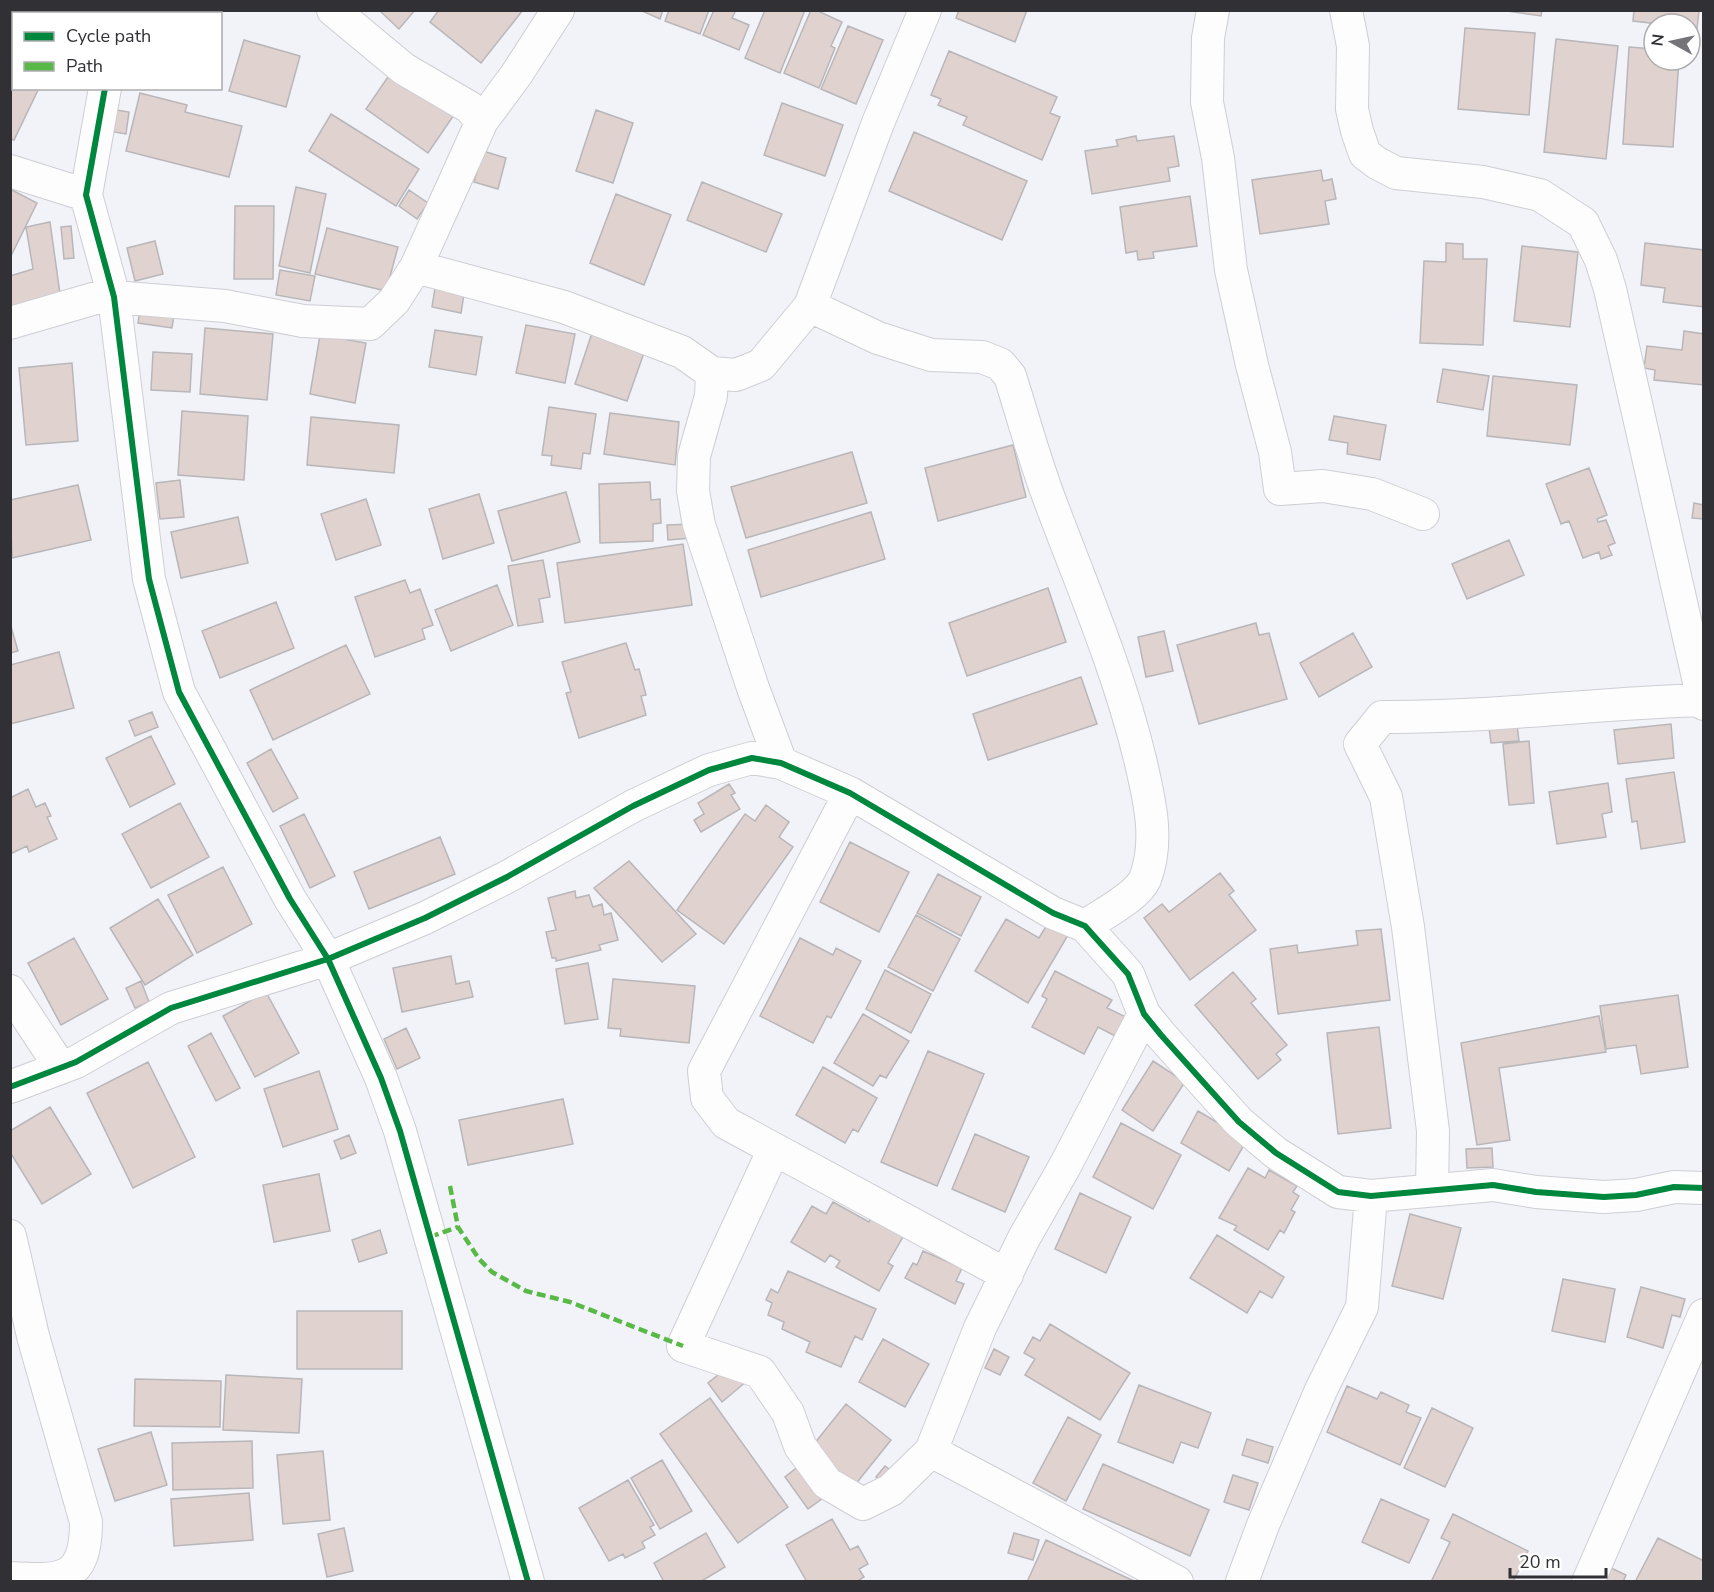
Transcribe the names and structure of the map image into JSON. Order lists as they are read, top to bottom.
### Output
{
  "legend": ["Cycle path", "Path"],
  "scale_bar": "20 m",
  "north": "left"
}
